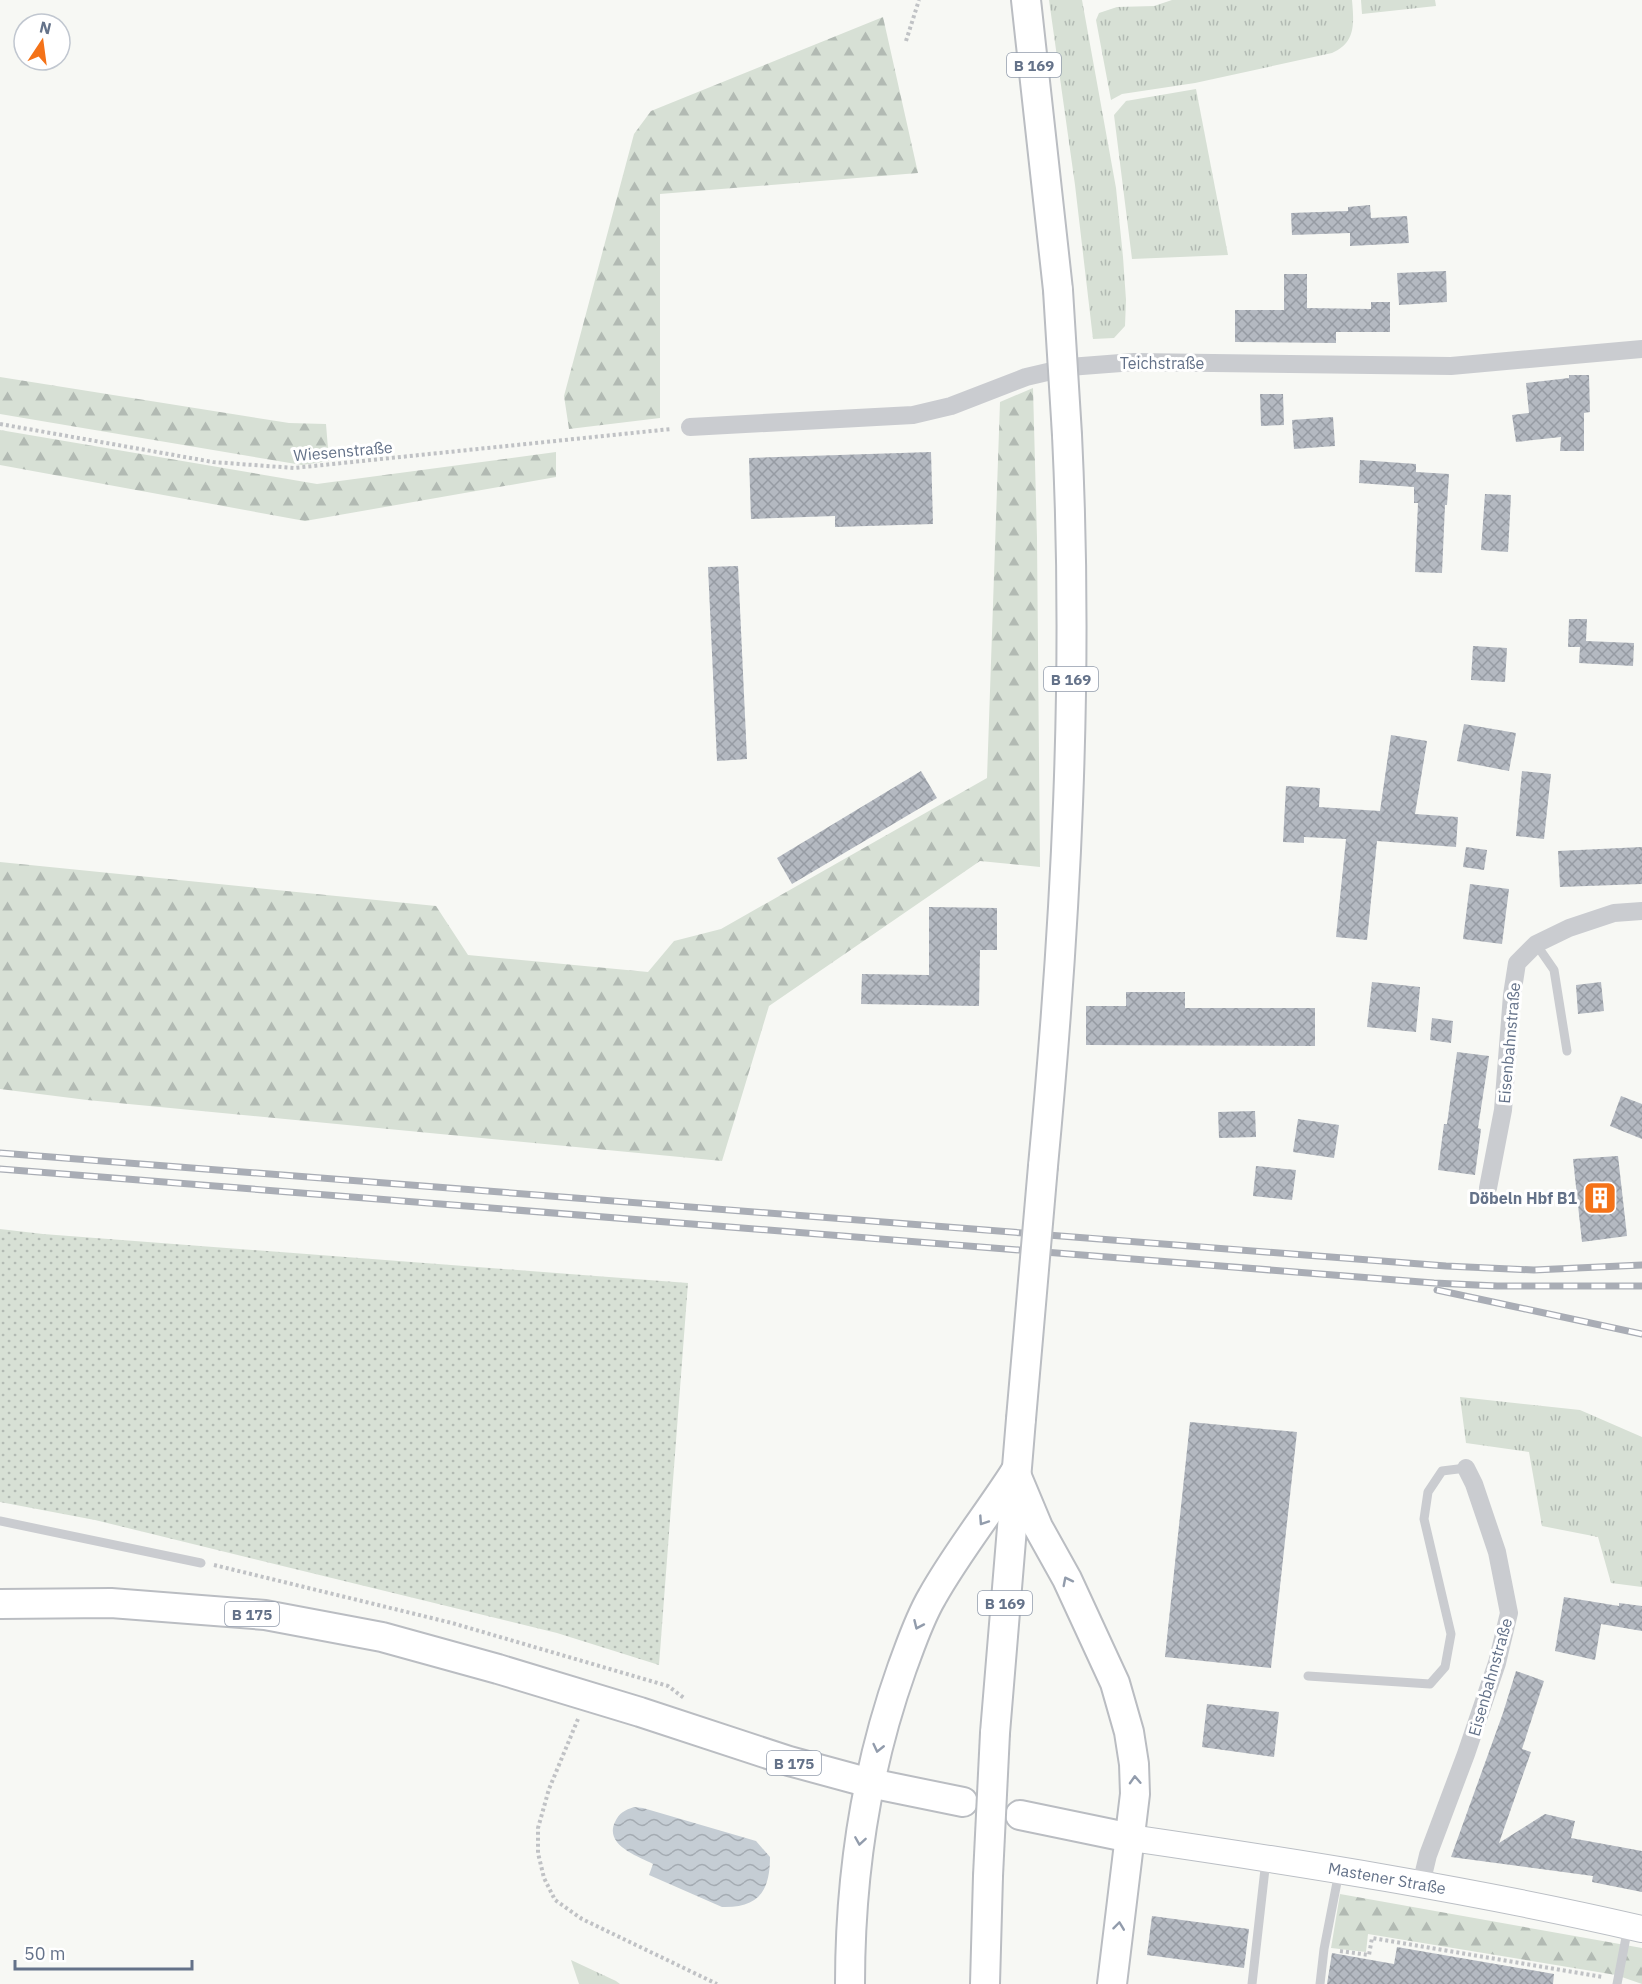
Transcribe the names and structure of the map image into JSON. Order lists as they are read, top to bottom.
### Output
{
  "streets": {
    "main road": ["B 169", "B 175", "Mastener Straße"],
    "street": ["Teichstraße", "Eisenbahnstraße"],
    "path": ["Wiesenstraße"]
  },
  "crossings": [
    ["Teichstraße", "Wiesenstraße"],
    ["Eisenbahnstraße", "Mastener Straße"]
  ],
  "places": {
    "building": ["Döbeln Hbf B1"]
  },
  "scale_bar": "50 m",
  "north": "top"
}
